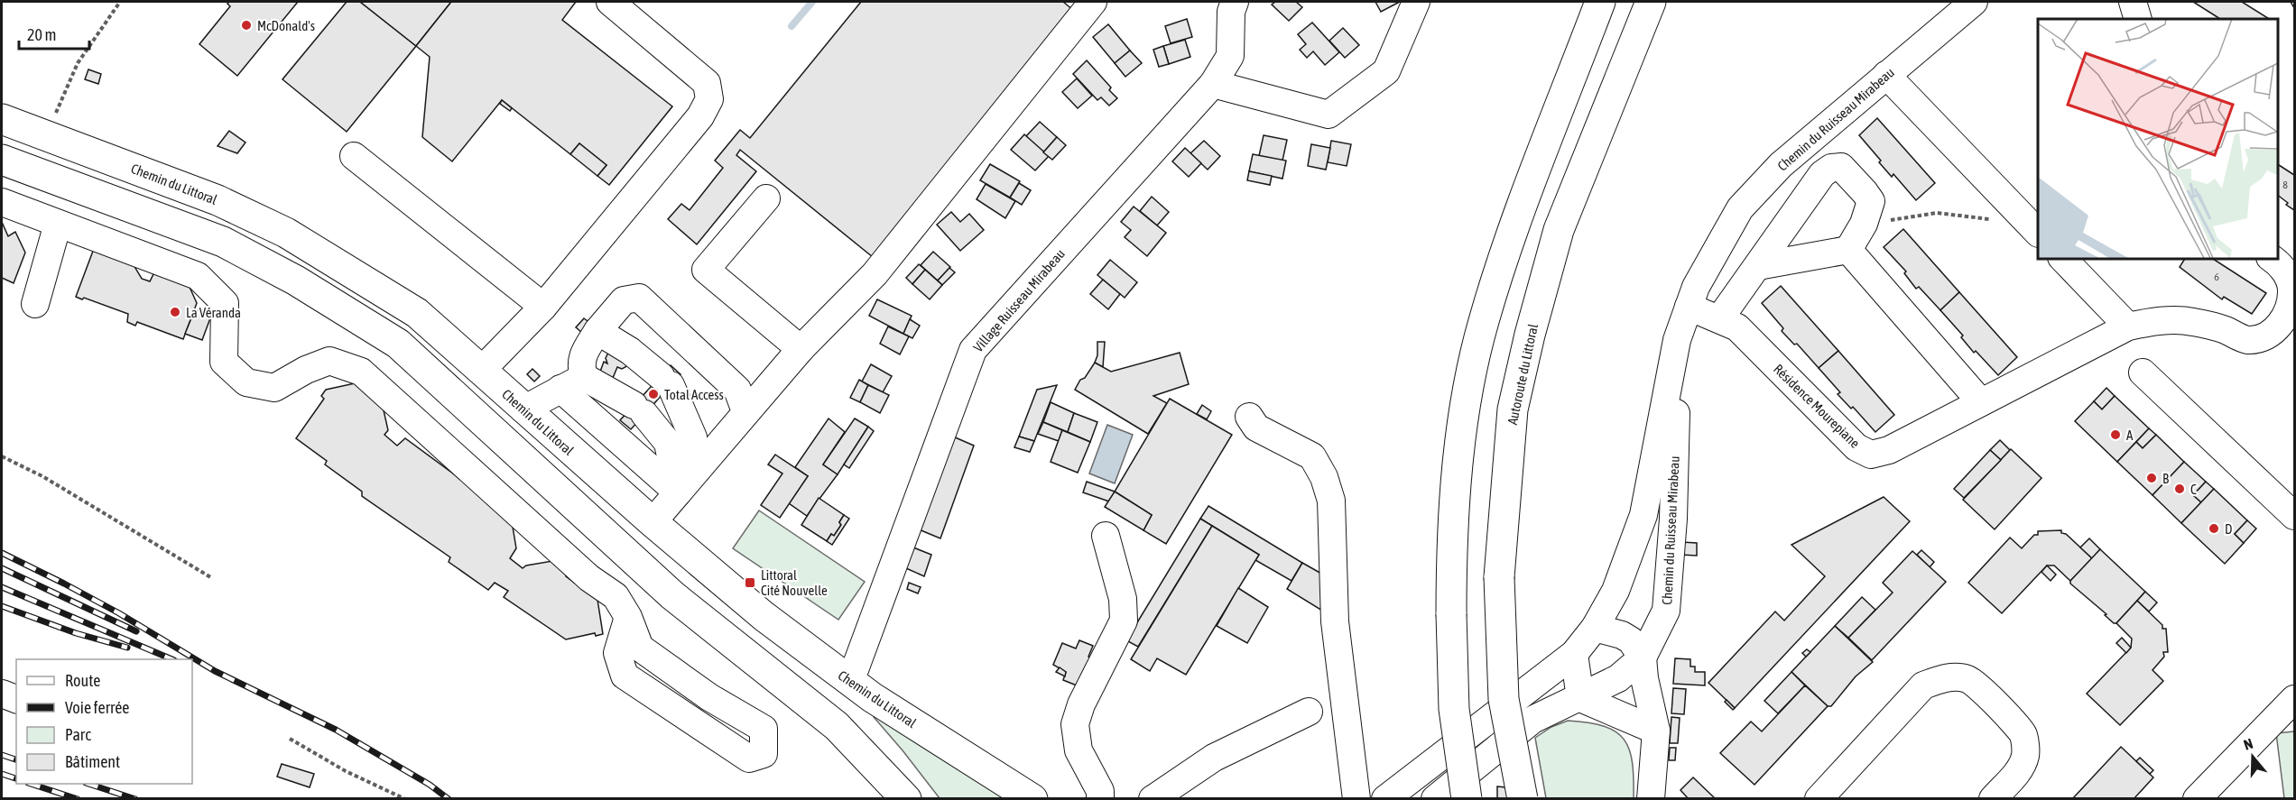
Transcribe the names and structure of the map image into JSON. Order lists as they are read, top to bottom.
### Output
{
  "streets": {
    "main road": ["Chemin du Littoral", "Autoroute du Littoral"],
    "street": ["Chemin du Ruisseau Mirabeau", "Village Ruisseau Mirabeau", "Résidence Mourepiane"]
  },
  "crossings": [
    ["Chemin du Ruisseau Mirabeau", "Résidence Mourepiane"],
    ["Chemin du Littoral", "Village Ruisseau Mirabeau"]
  ],
  "places": {
    "other": [
      "McDonald's",
      "La Véranda",
      "Total Access",
      "A",
      "B",
      "C",
      "D"
    ],
    "transit": ["Littoral Cité Nouvelle"]
  },
  "house_numbers": ["8", "6"],
  "legend": [
    "Route",
    "Voie ferrée",
    "Parc",
    "Bâtiment"
  ],
  "scale_bar": "20 m",
  "north": "top"
}
